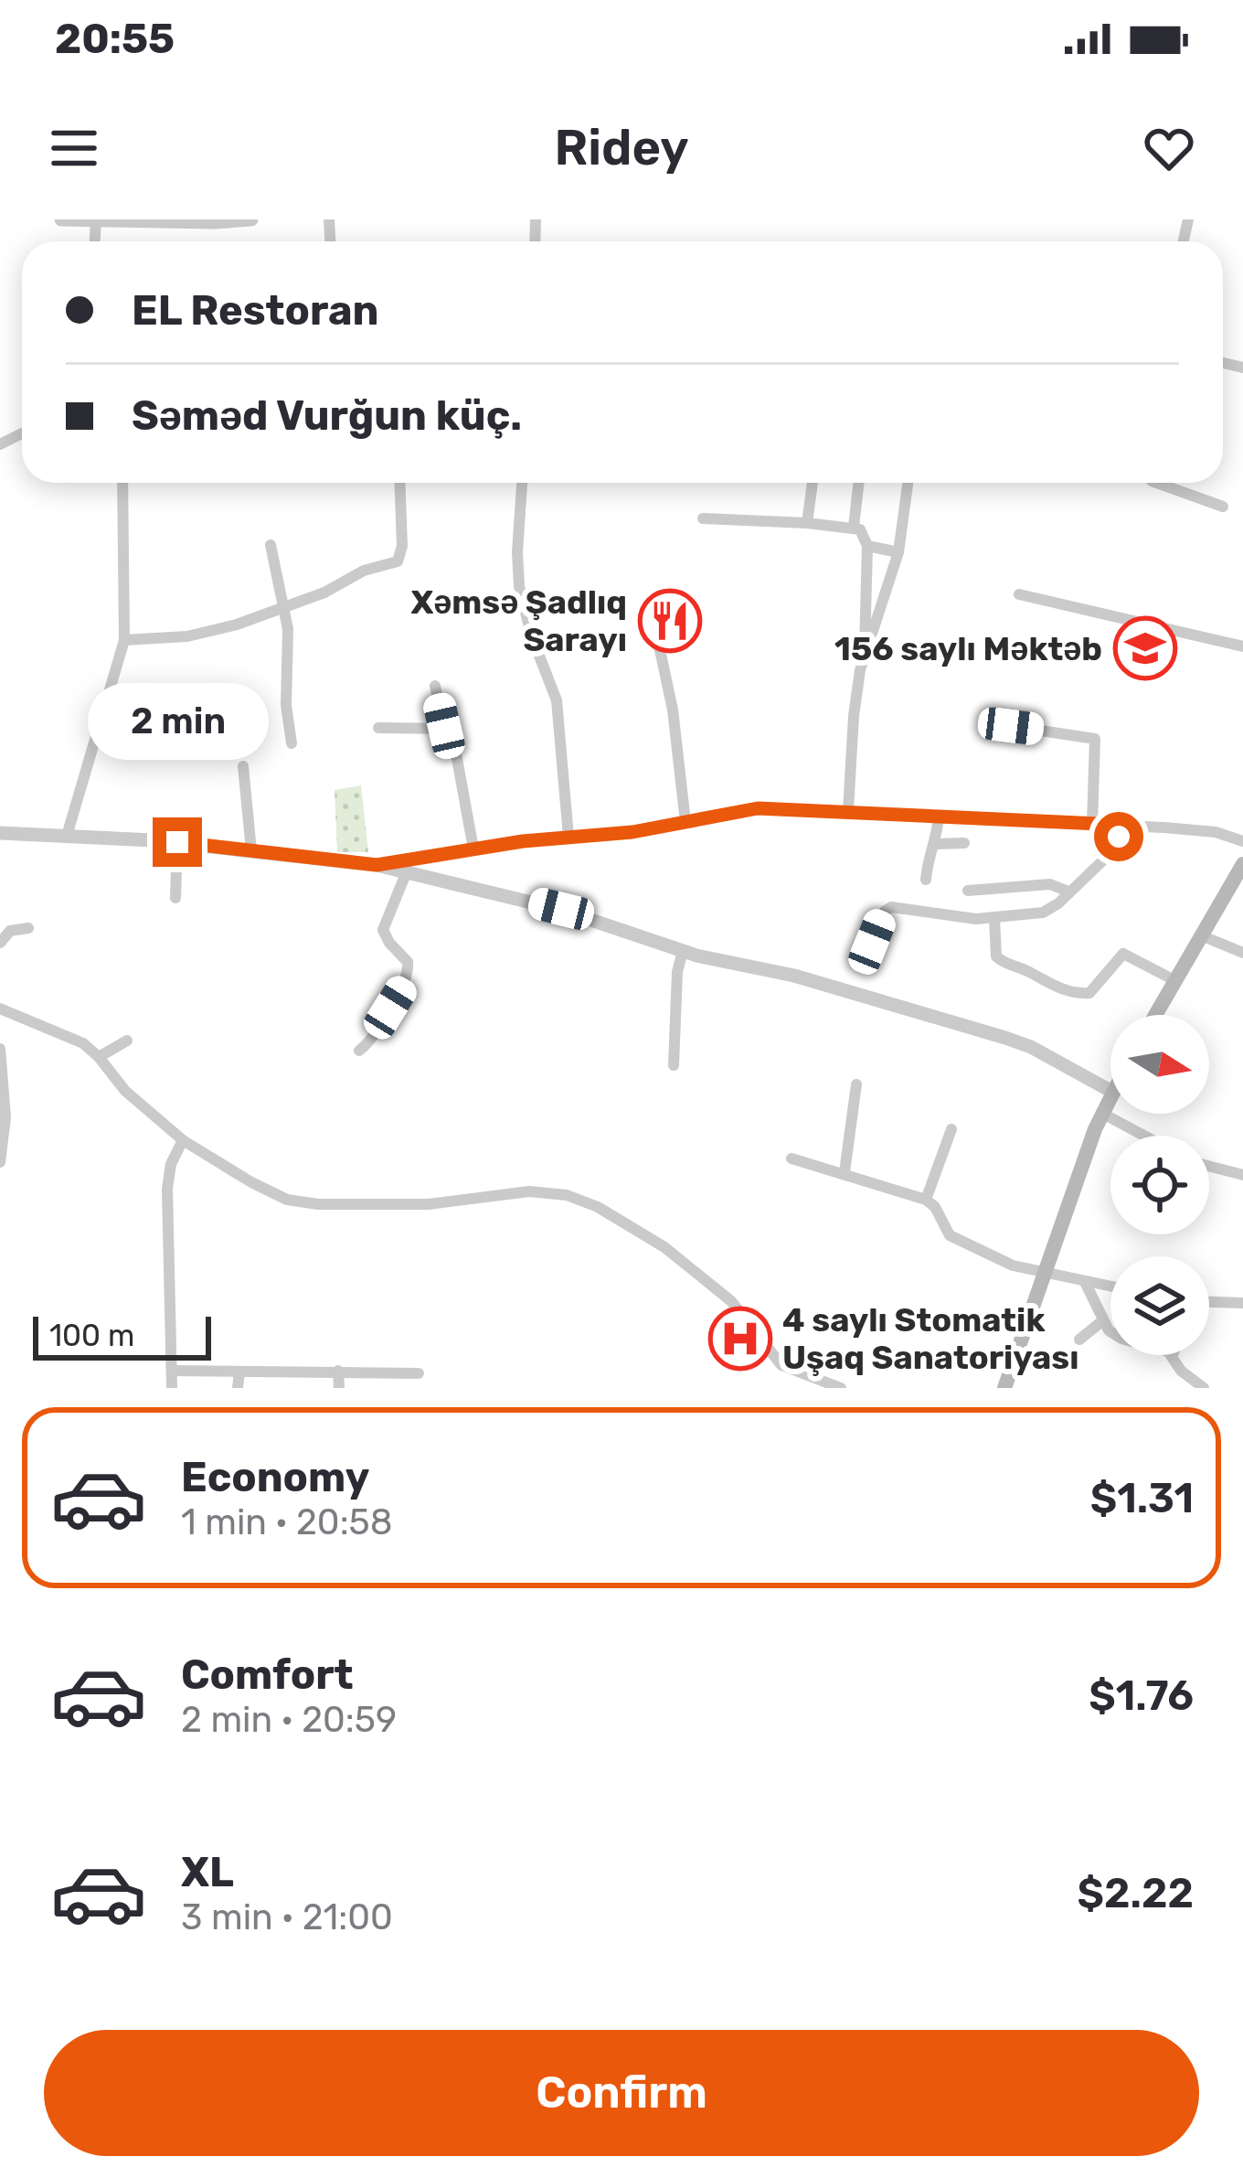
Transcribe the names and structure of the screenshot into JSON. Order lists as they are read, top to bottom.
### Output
{
  "places": {
    "restaurant": ["Xəmsə Şadlıq Sarayı"],
    "school or university": ["156 saylı Məktəb"],
    "hospital": ["4 saylı Stomatik Uşaq Sanatoriyası"]
  },
  "scale_bar": "100 m",
  "north": "right",
  "page": {
    "status": "20:55",
    "header": "Ridey",
    "banner": ["EL Restoran", "Səməd Vurğun küç."],
    "bubble": "2 min",
    "scale": "100 m",
    "list": [
      {
        "name": "Economy",
        "note": "1 min · 20:58",
        "value": "$1.31"
      },
      {
        "name": "Comfort",
        "note": "2 min · 20:59",
        "value": "$1.76"
      },
      {
        "name": "XL",
        "note": "3 min · 21:00",
        "value": "$2.22"
      }
    ],
    "buttons": "Confirm"
  }
}
